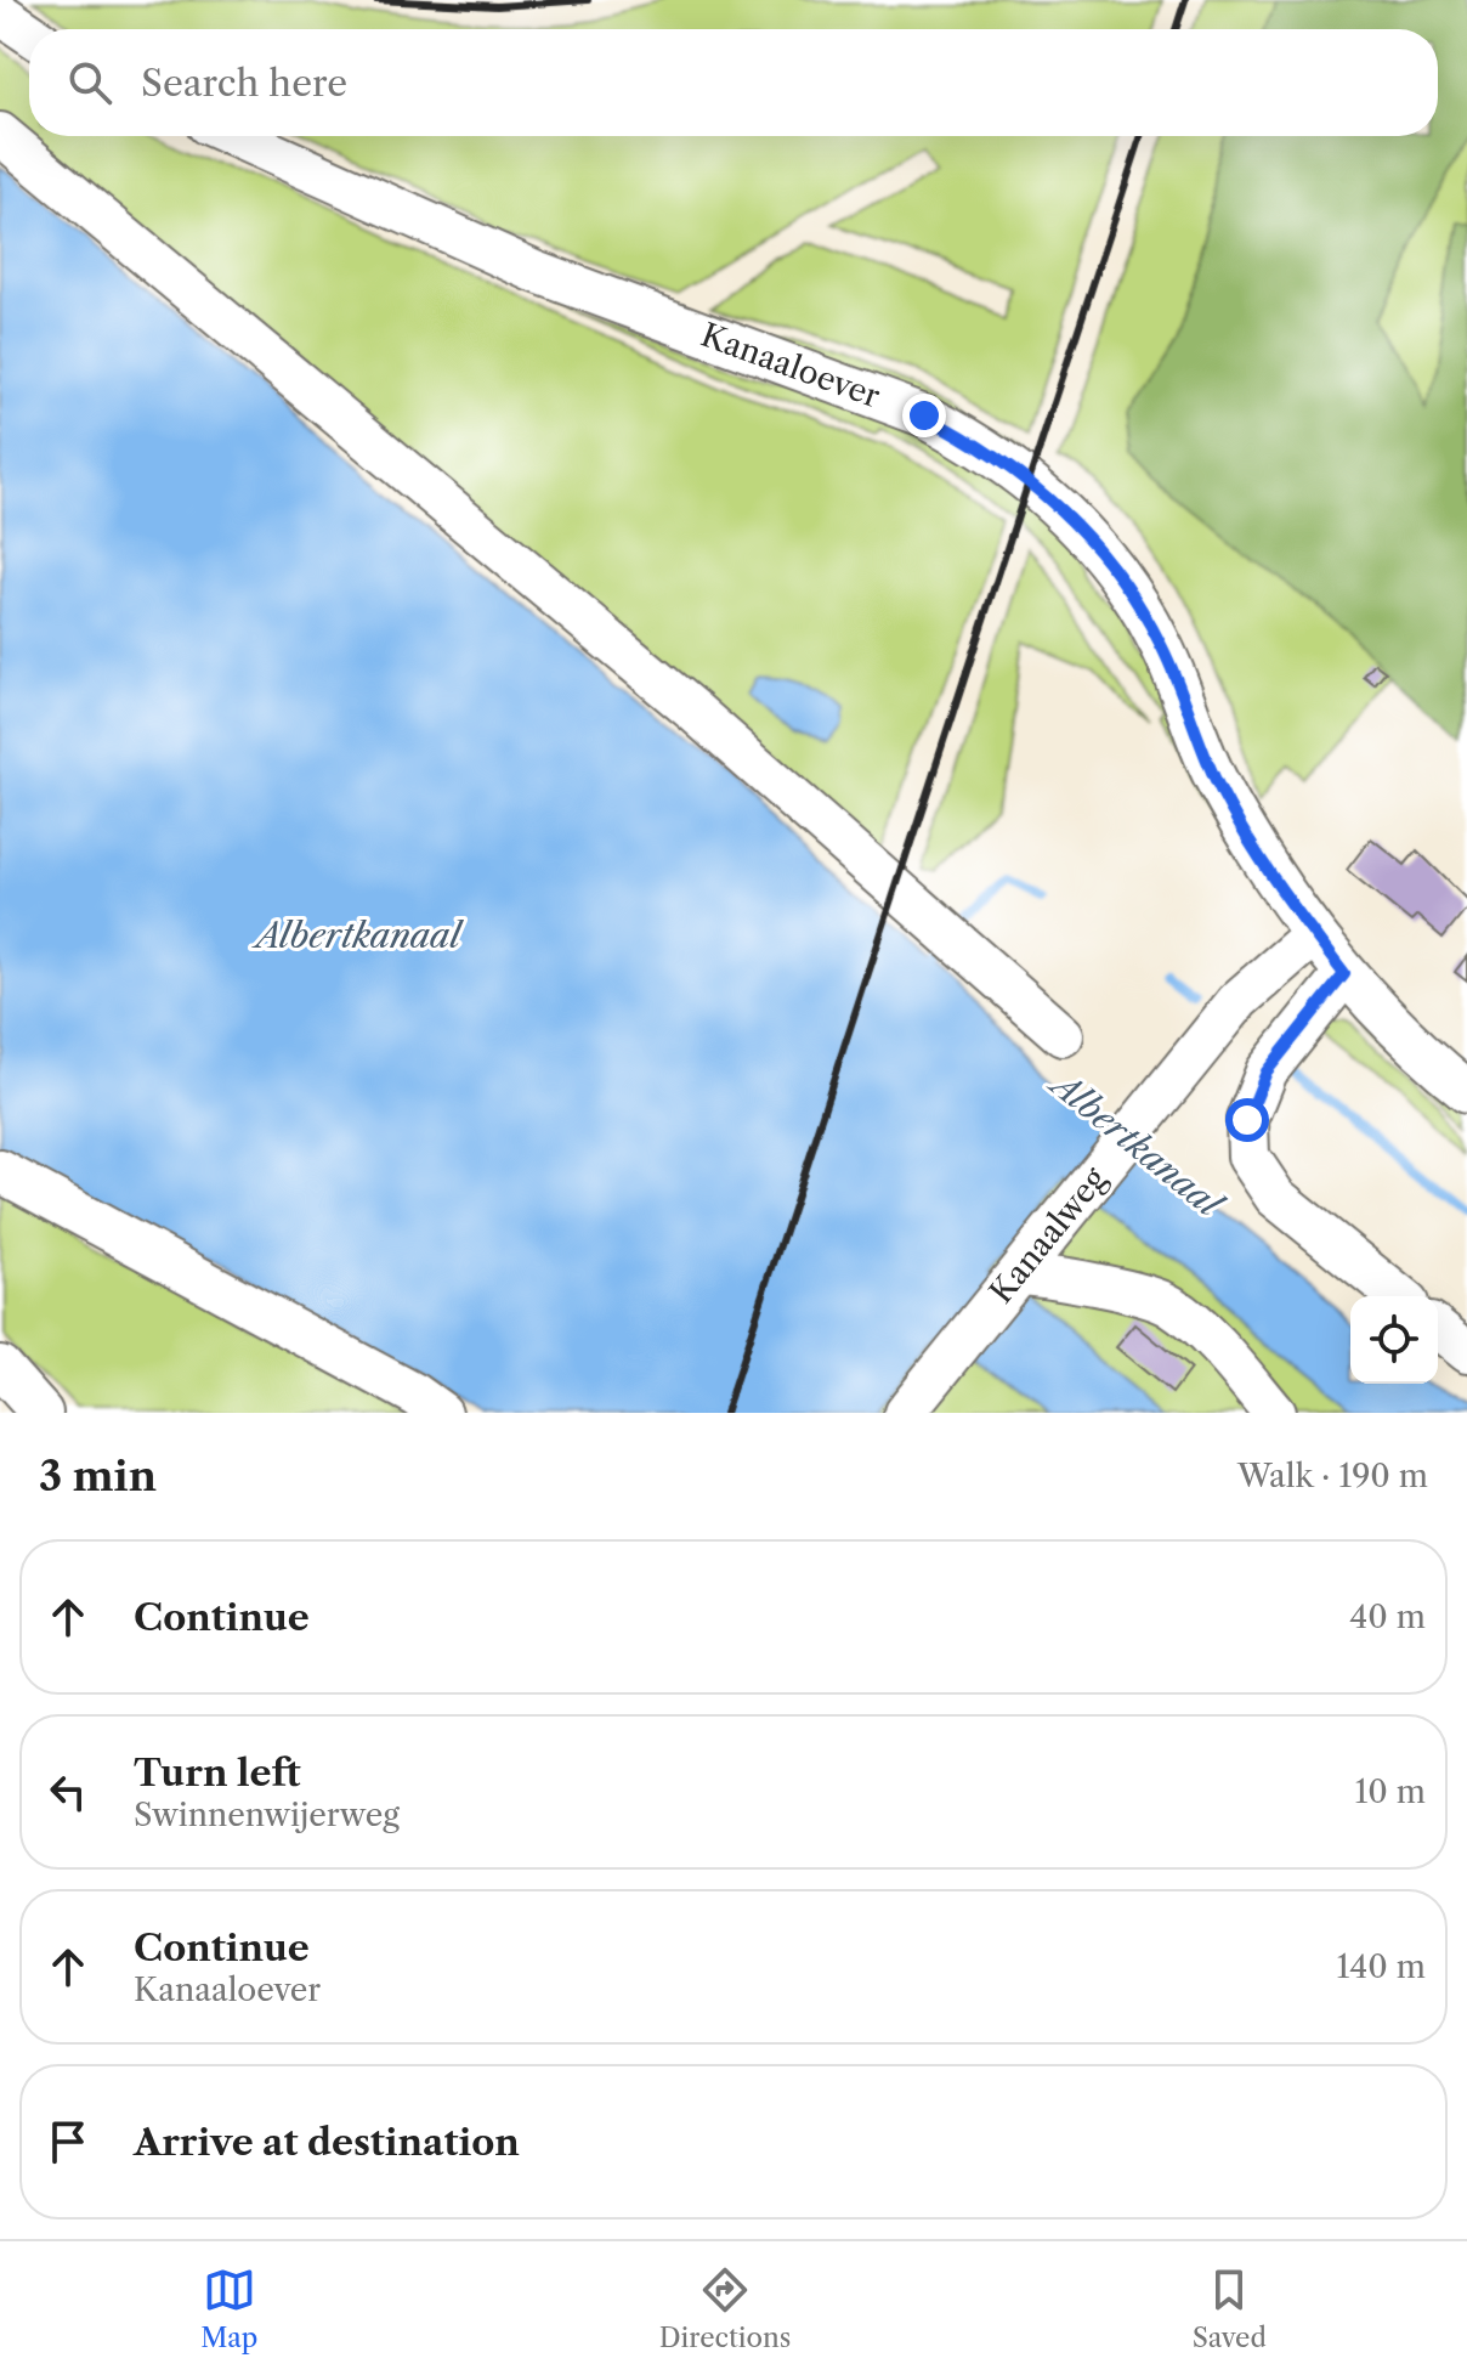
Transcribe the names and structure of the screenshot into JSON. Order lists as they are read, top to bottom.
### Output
{
  "streets": {
    "street": ["Kanaaloever", "Kanaalweg"]
  },
  "crossings": [
    ["Kanaaloever", "Kanaalweg"]
  ],
  "water": ["Albertkanaal"],
  "page": {
    "search": "Search here",
    "heading": ["3 min", "Walk · 190 m"],
    "list": [
      ["Continue", "40 m"],
      ["Turn left", "Swinnenwijerweg", "10 m"],
      ["Continue", "Kanaaloever", "140 m"],
      "Arrive at destination"
    ],
    "nav": ["Map", "Directions", "Saved"]
  }
}
